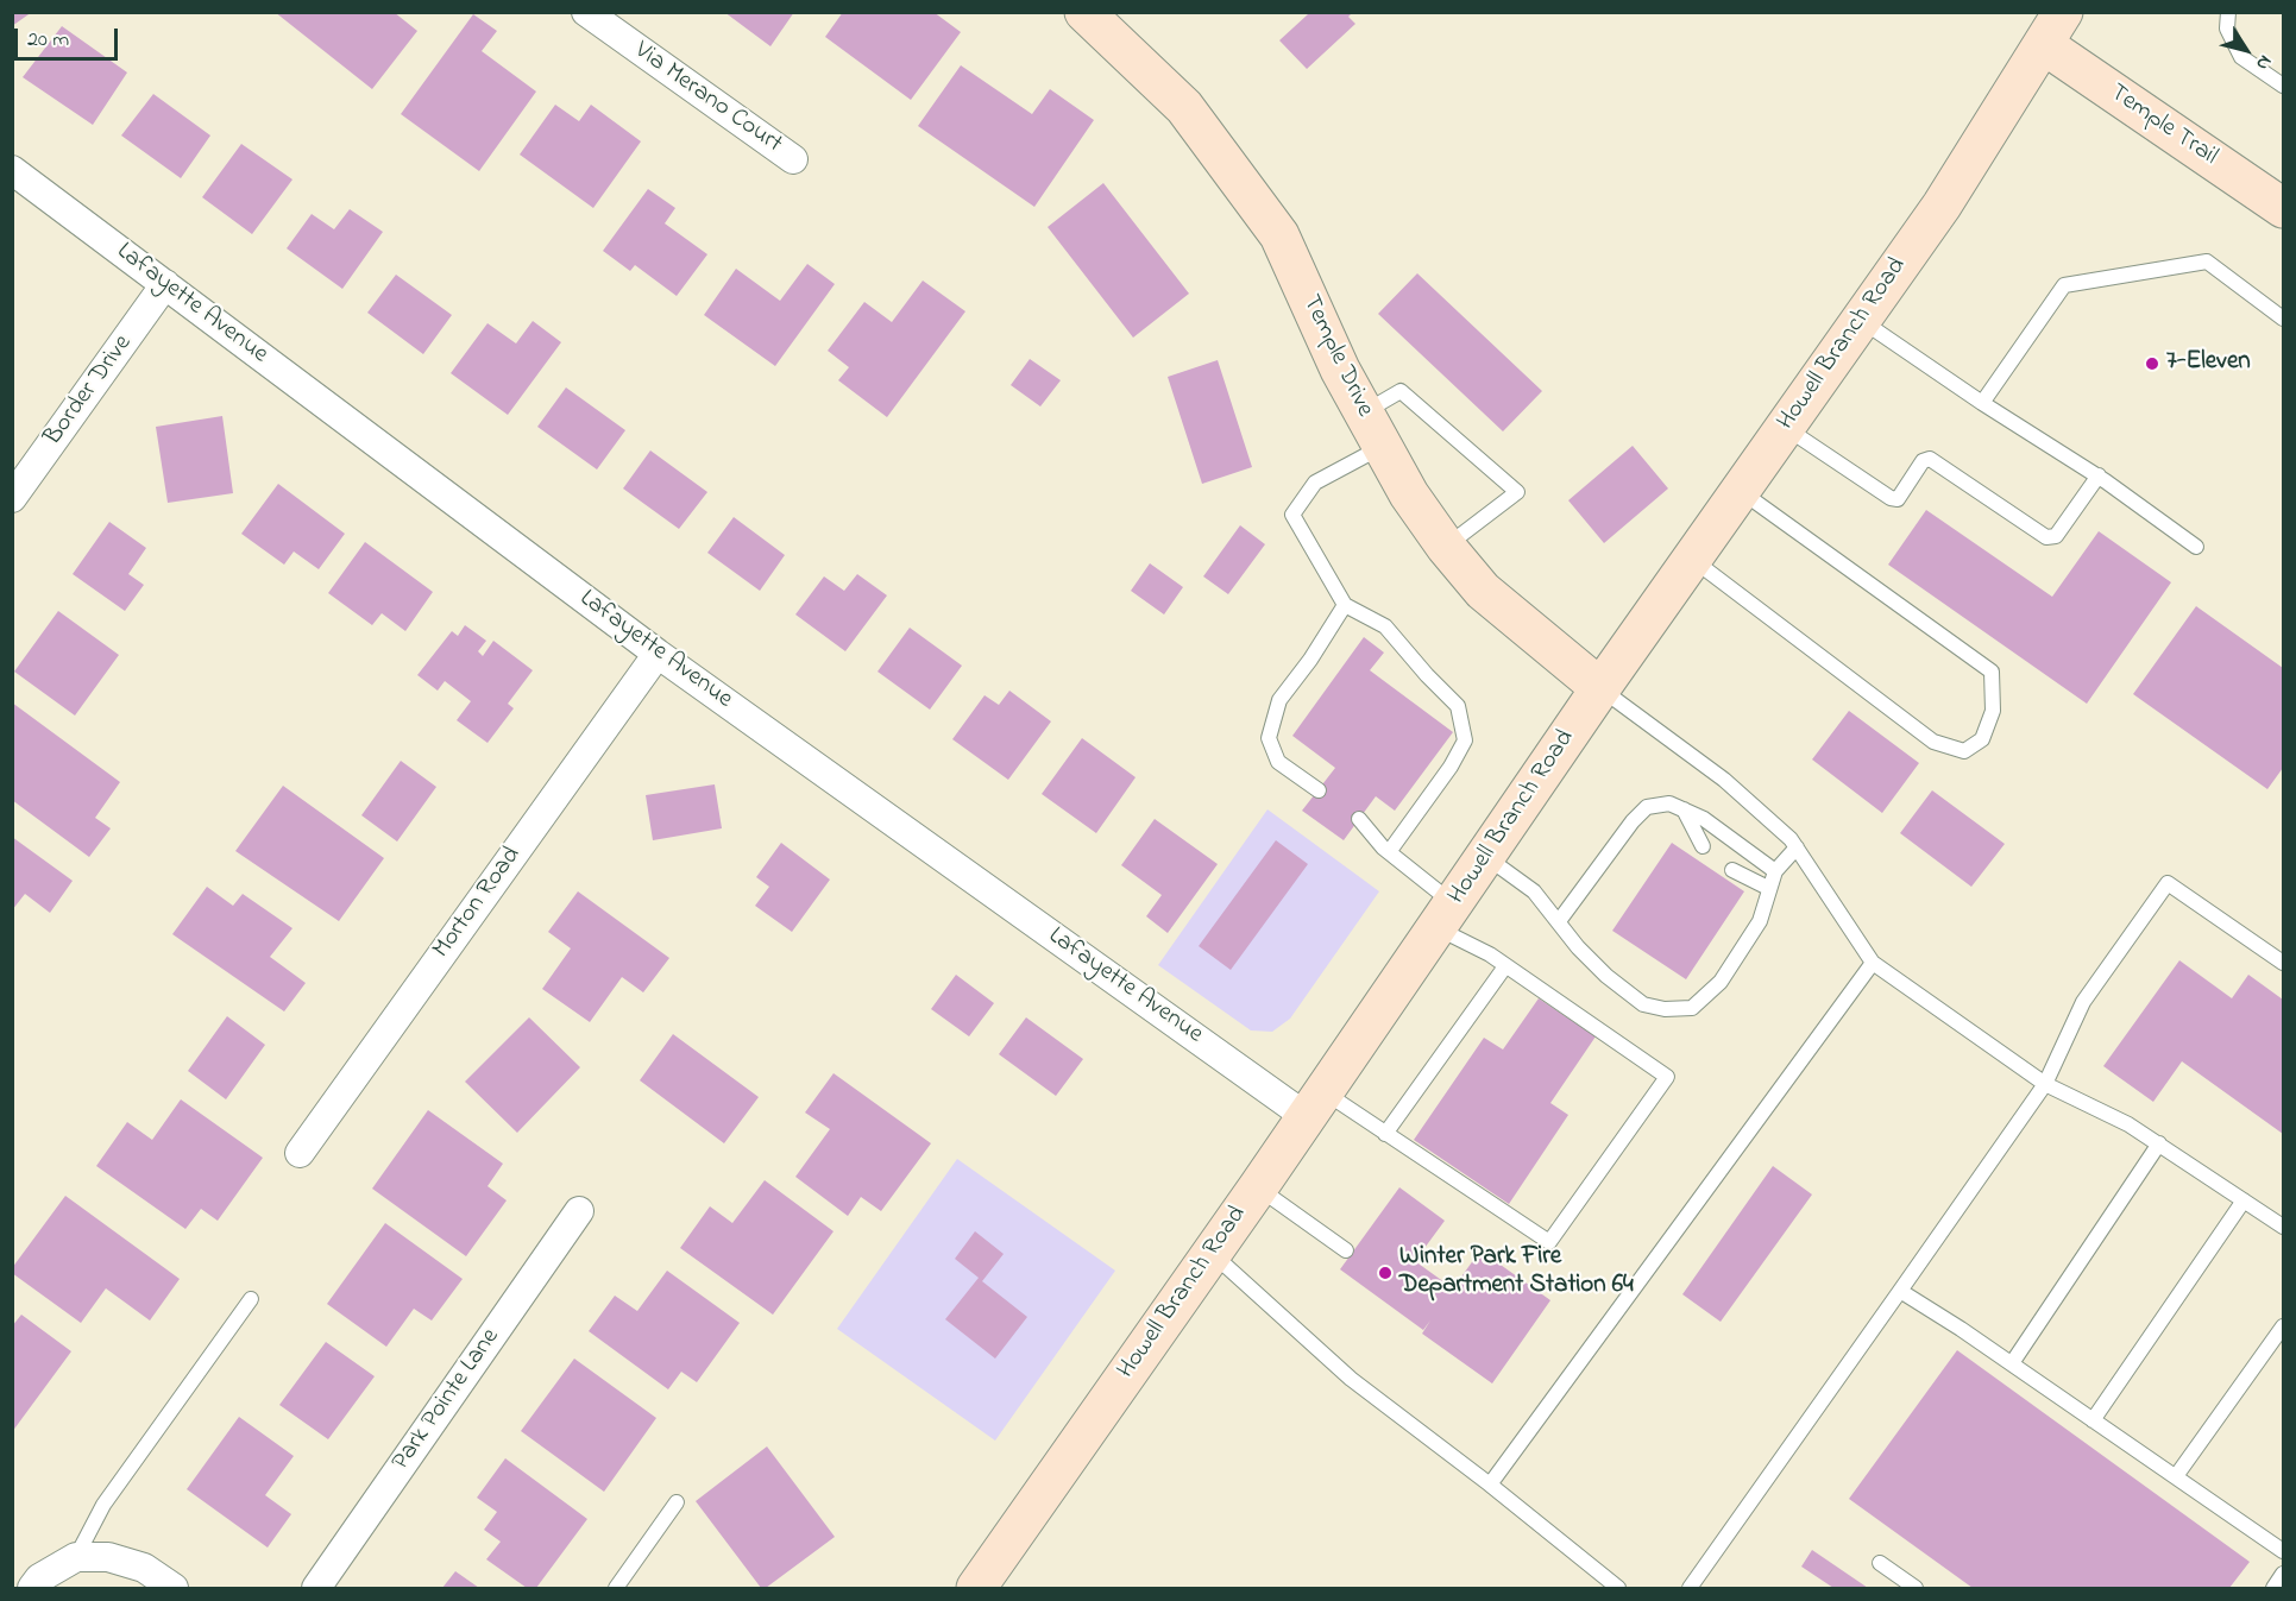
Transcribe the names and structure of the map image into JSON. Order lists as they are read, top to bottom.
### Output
{
  "streets": {
    "main road": ["Temple Trail", "Howell Branch Road", "Temple Drive"],
    "street": [
      "Via Merano Court",
      "Lafayette Avenue",
      "Border Drive",
      "Morton Road",
      "Park Pointe Lane"
    ]
  },
  "crossings": [
    ["Temple Trail", "Howell Branch Road"],
    ["Lafayette Avenue", "Howell Branch Road"],
    ["Lafayette Avenue", "Border Drive"],
    ["Lafayette Avenue", "Morton Road"],
    ["Howell Branch Road", "Temple Drive"]
  ],
  "places": ["7-Eleven", "Winter Park Fire Department Station 64"],
  "scale_bar": "20 m",
  "north": "bottom right"
}
